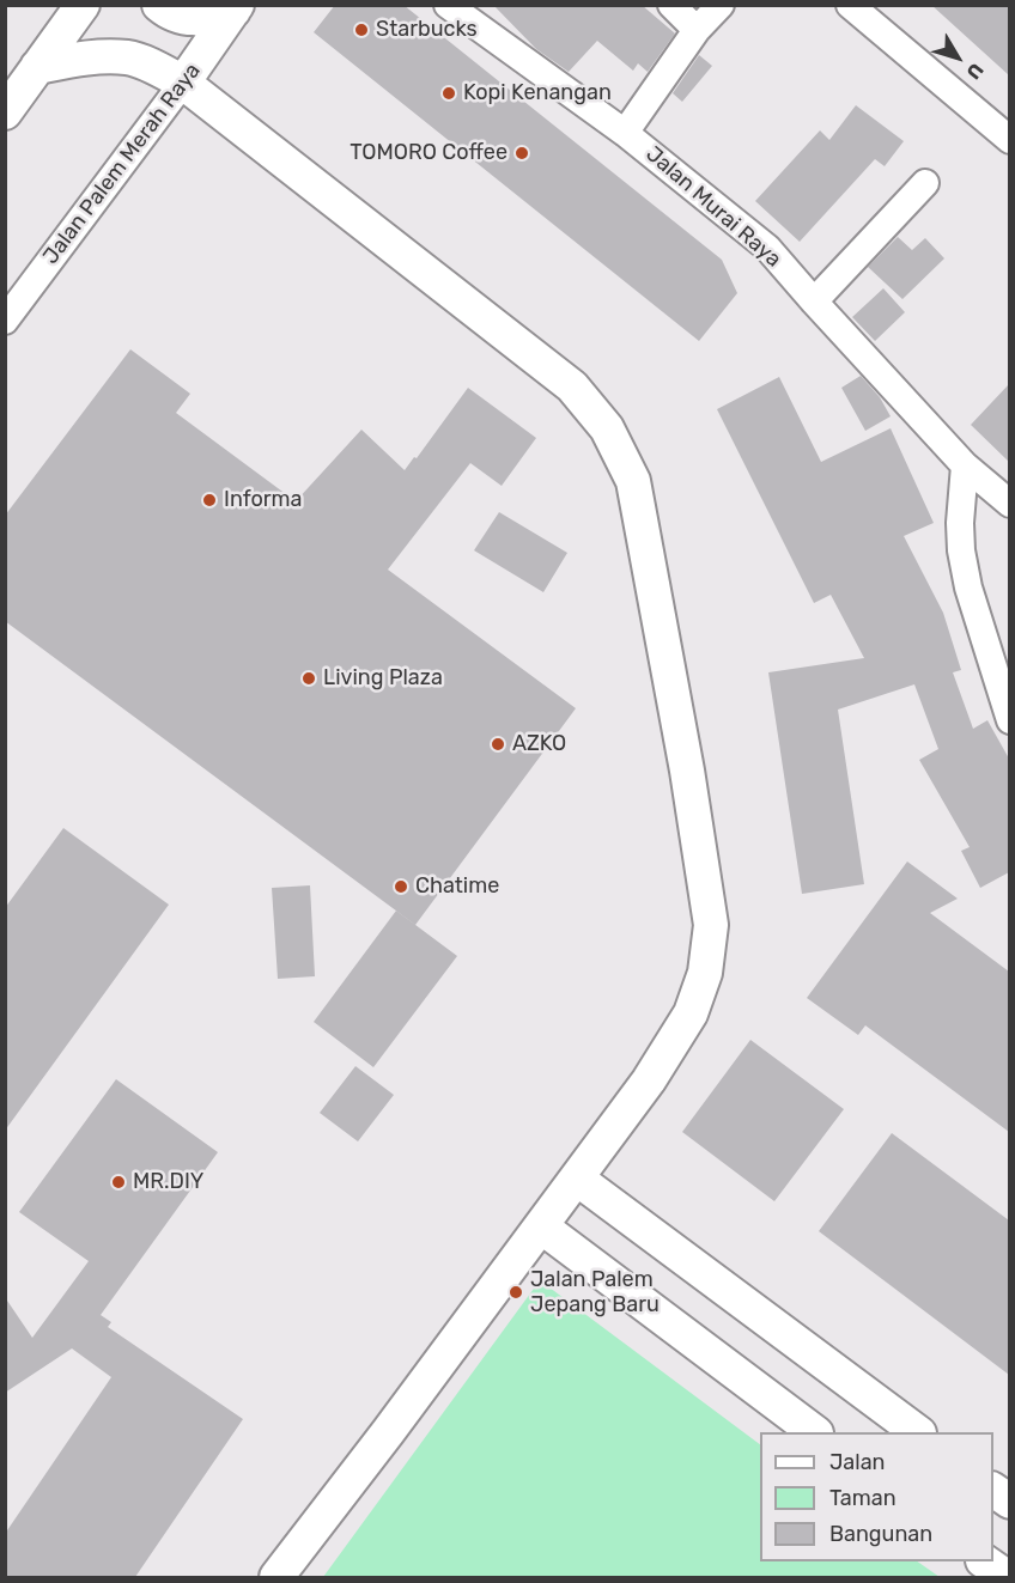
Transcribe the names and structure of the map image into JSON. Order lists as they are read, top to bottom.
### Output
{
  "streets": {
    "street": ["Jalan Palem Merah Raya", "Jalan Murai Raya"]
  },
  "places": [
    "Starbucks",
    "Kopi Kenangan",
    "TOMORO Coffee",
    "Informa",
    "Living Plaza",
    "AZKO",
    "Chatime",
    "MR.DIY",
    "Jalan Palem Jepang Baru"
  ],
  "legend": ["Jalan", "Taman", "Bangunan"],
  "north": "bottom right"
}
